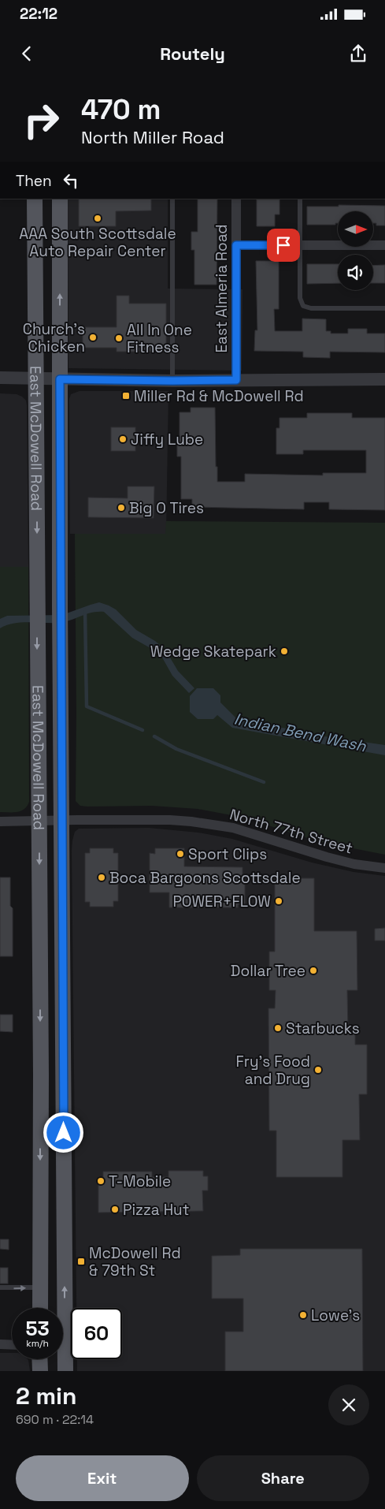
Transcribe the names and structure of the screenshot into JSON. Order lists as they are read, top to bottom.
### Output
{
  "streets": {
    "main road": ["East McDowell Road"],
    "street": ["East Almeria Road", "North 77th Street"]
  },
  "crossings": [
    ["East McDowell Road", "North 77th Street"]
  ],
  "water": ["Indian Bend Wash"],
  "places": {
    "other": [
      "AAA South Scottsdale Auto Repair Center",
      "Church's Chicken",
      "All In One Fitness",
      "Jiffy Lube",
      "Big O Tires",
      "Wedge Skatepark",
      "Sport Clips",
      "Boca Bargoons Scottsdale",
      "POWER+FLOW",
      "Dollar Tree",
      "Starbucks",
      "Fry's Food and Drug",
      "T-Mobile",
      "Pizza Hut",
      "Lowe's"
    ],
    "transit": ["Miller Rd & McDowell Rd", "McDowell Rd & 79th St"]
  },
  "north": "right",
  "page": {
    "status": "22:12",
    "header": "Routely",
    "turn": ["470 m", "North Miller Road"],
    "then": "Then",
    "speed": "53 km/h",
    "limit": "60",
    "heading": ["2 min", "690 m · 22:14"],
    "buttons": ["Exit", "Share"]
  }
}
